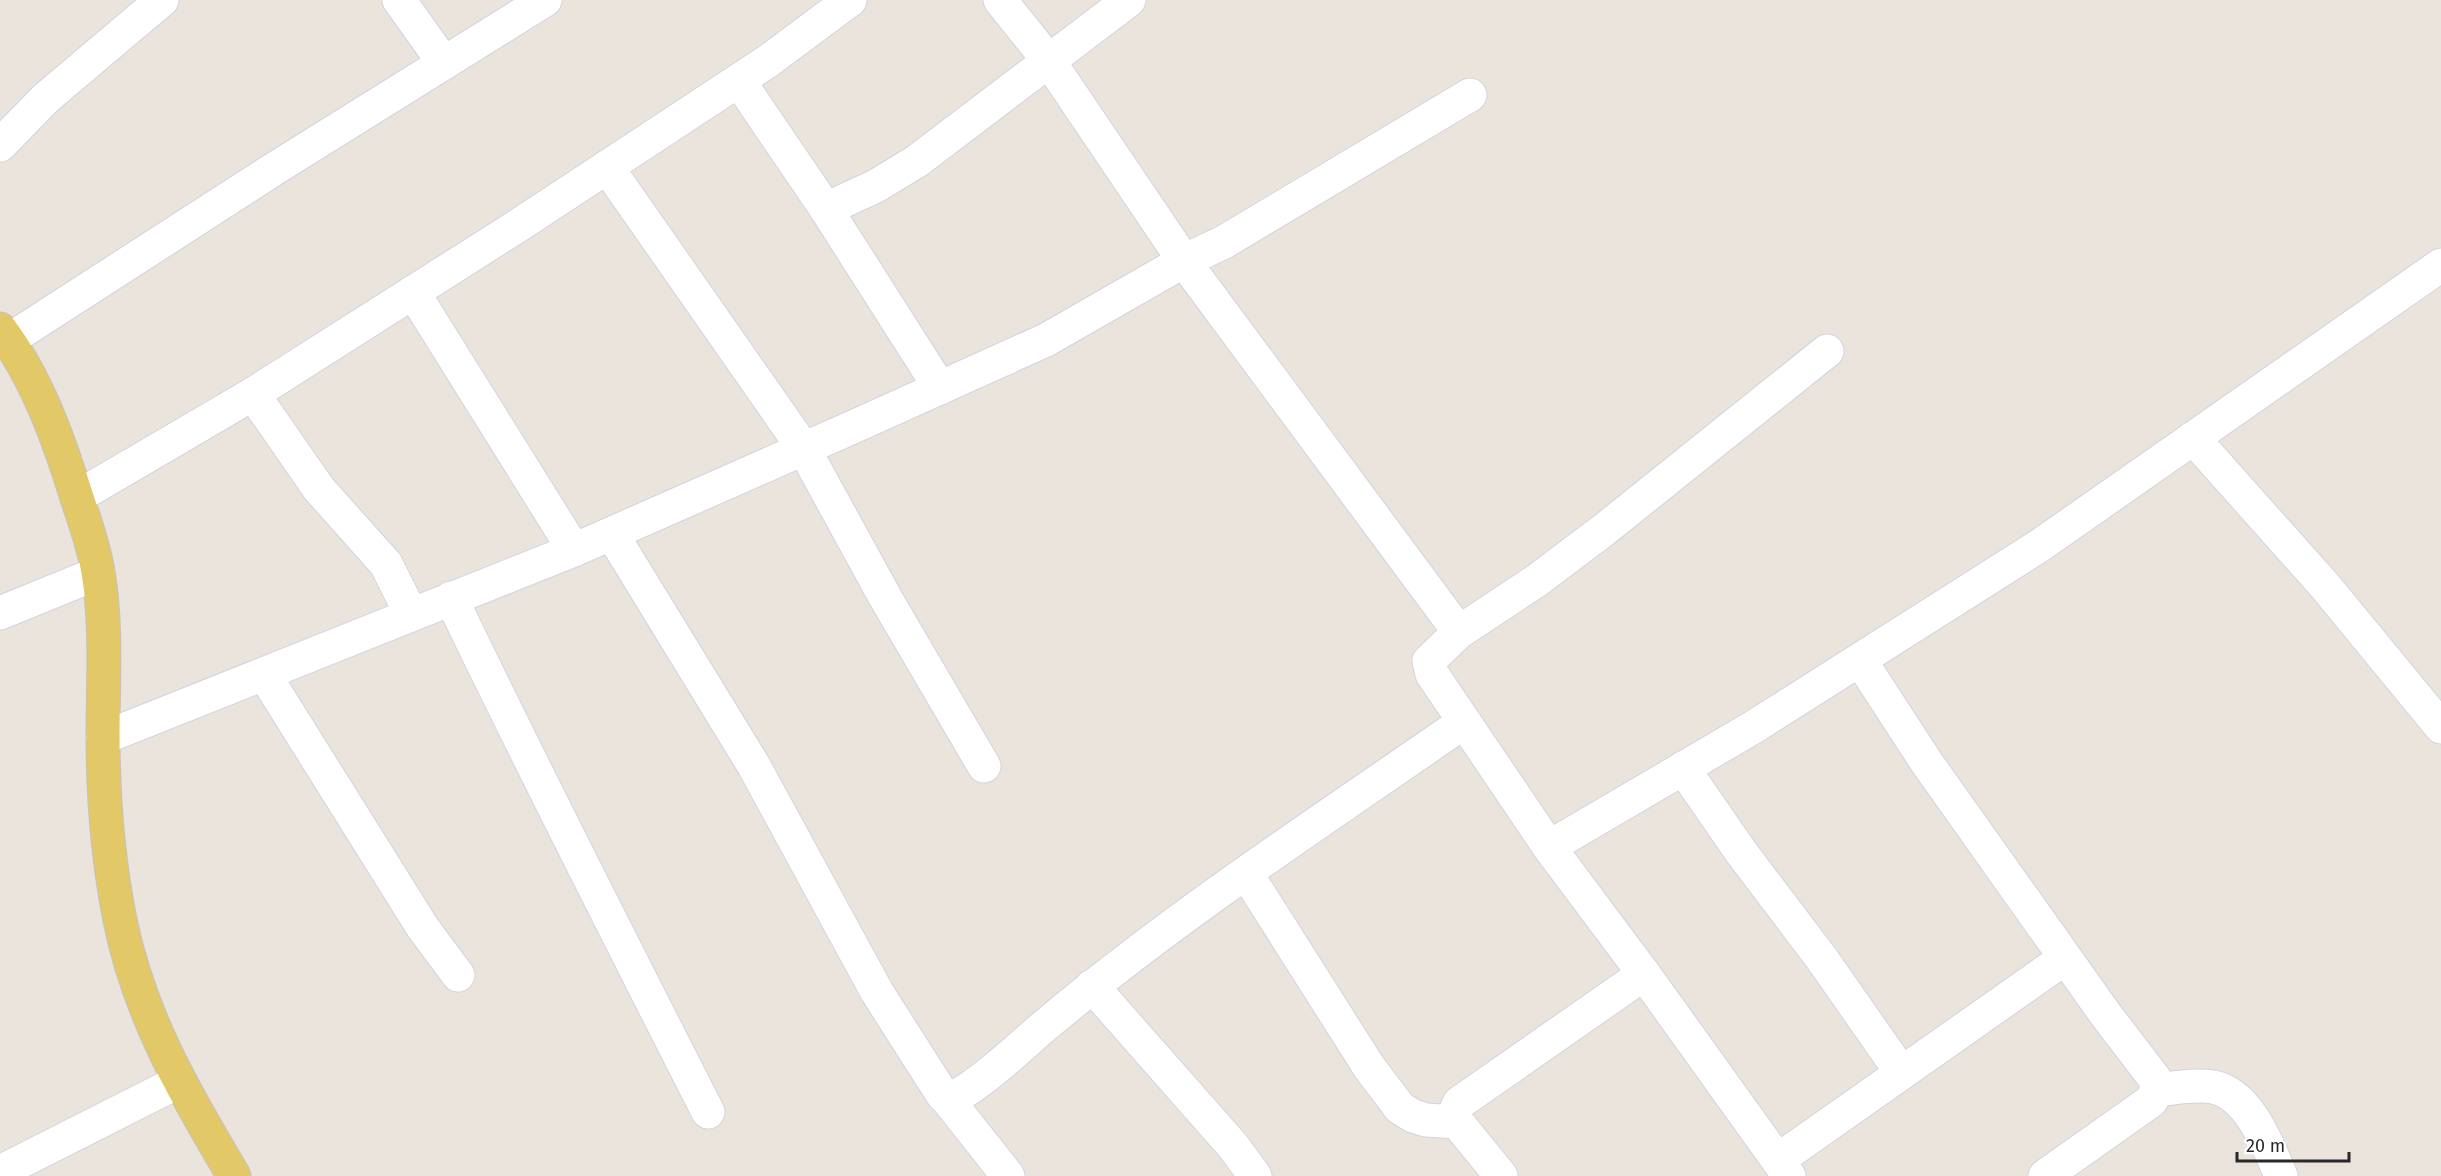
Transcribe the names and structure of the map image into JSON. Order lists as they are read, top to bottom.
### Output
{
  "scale_bar": "20 m"
}
